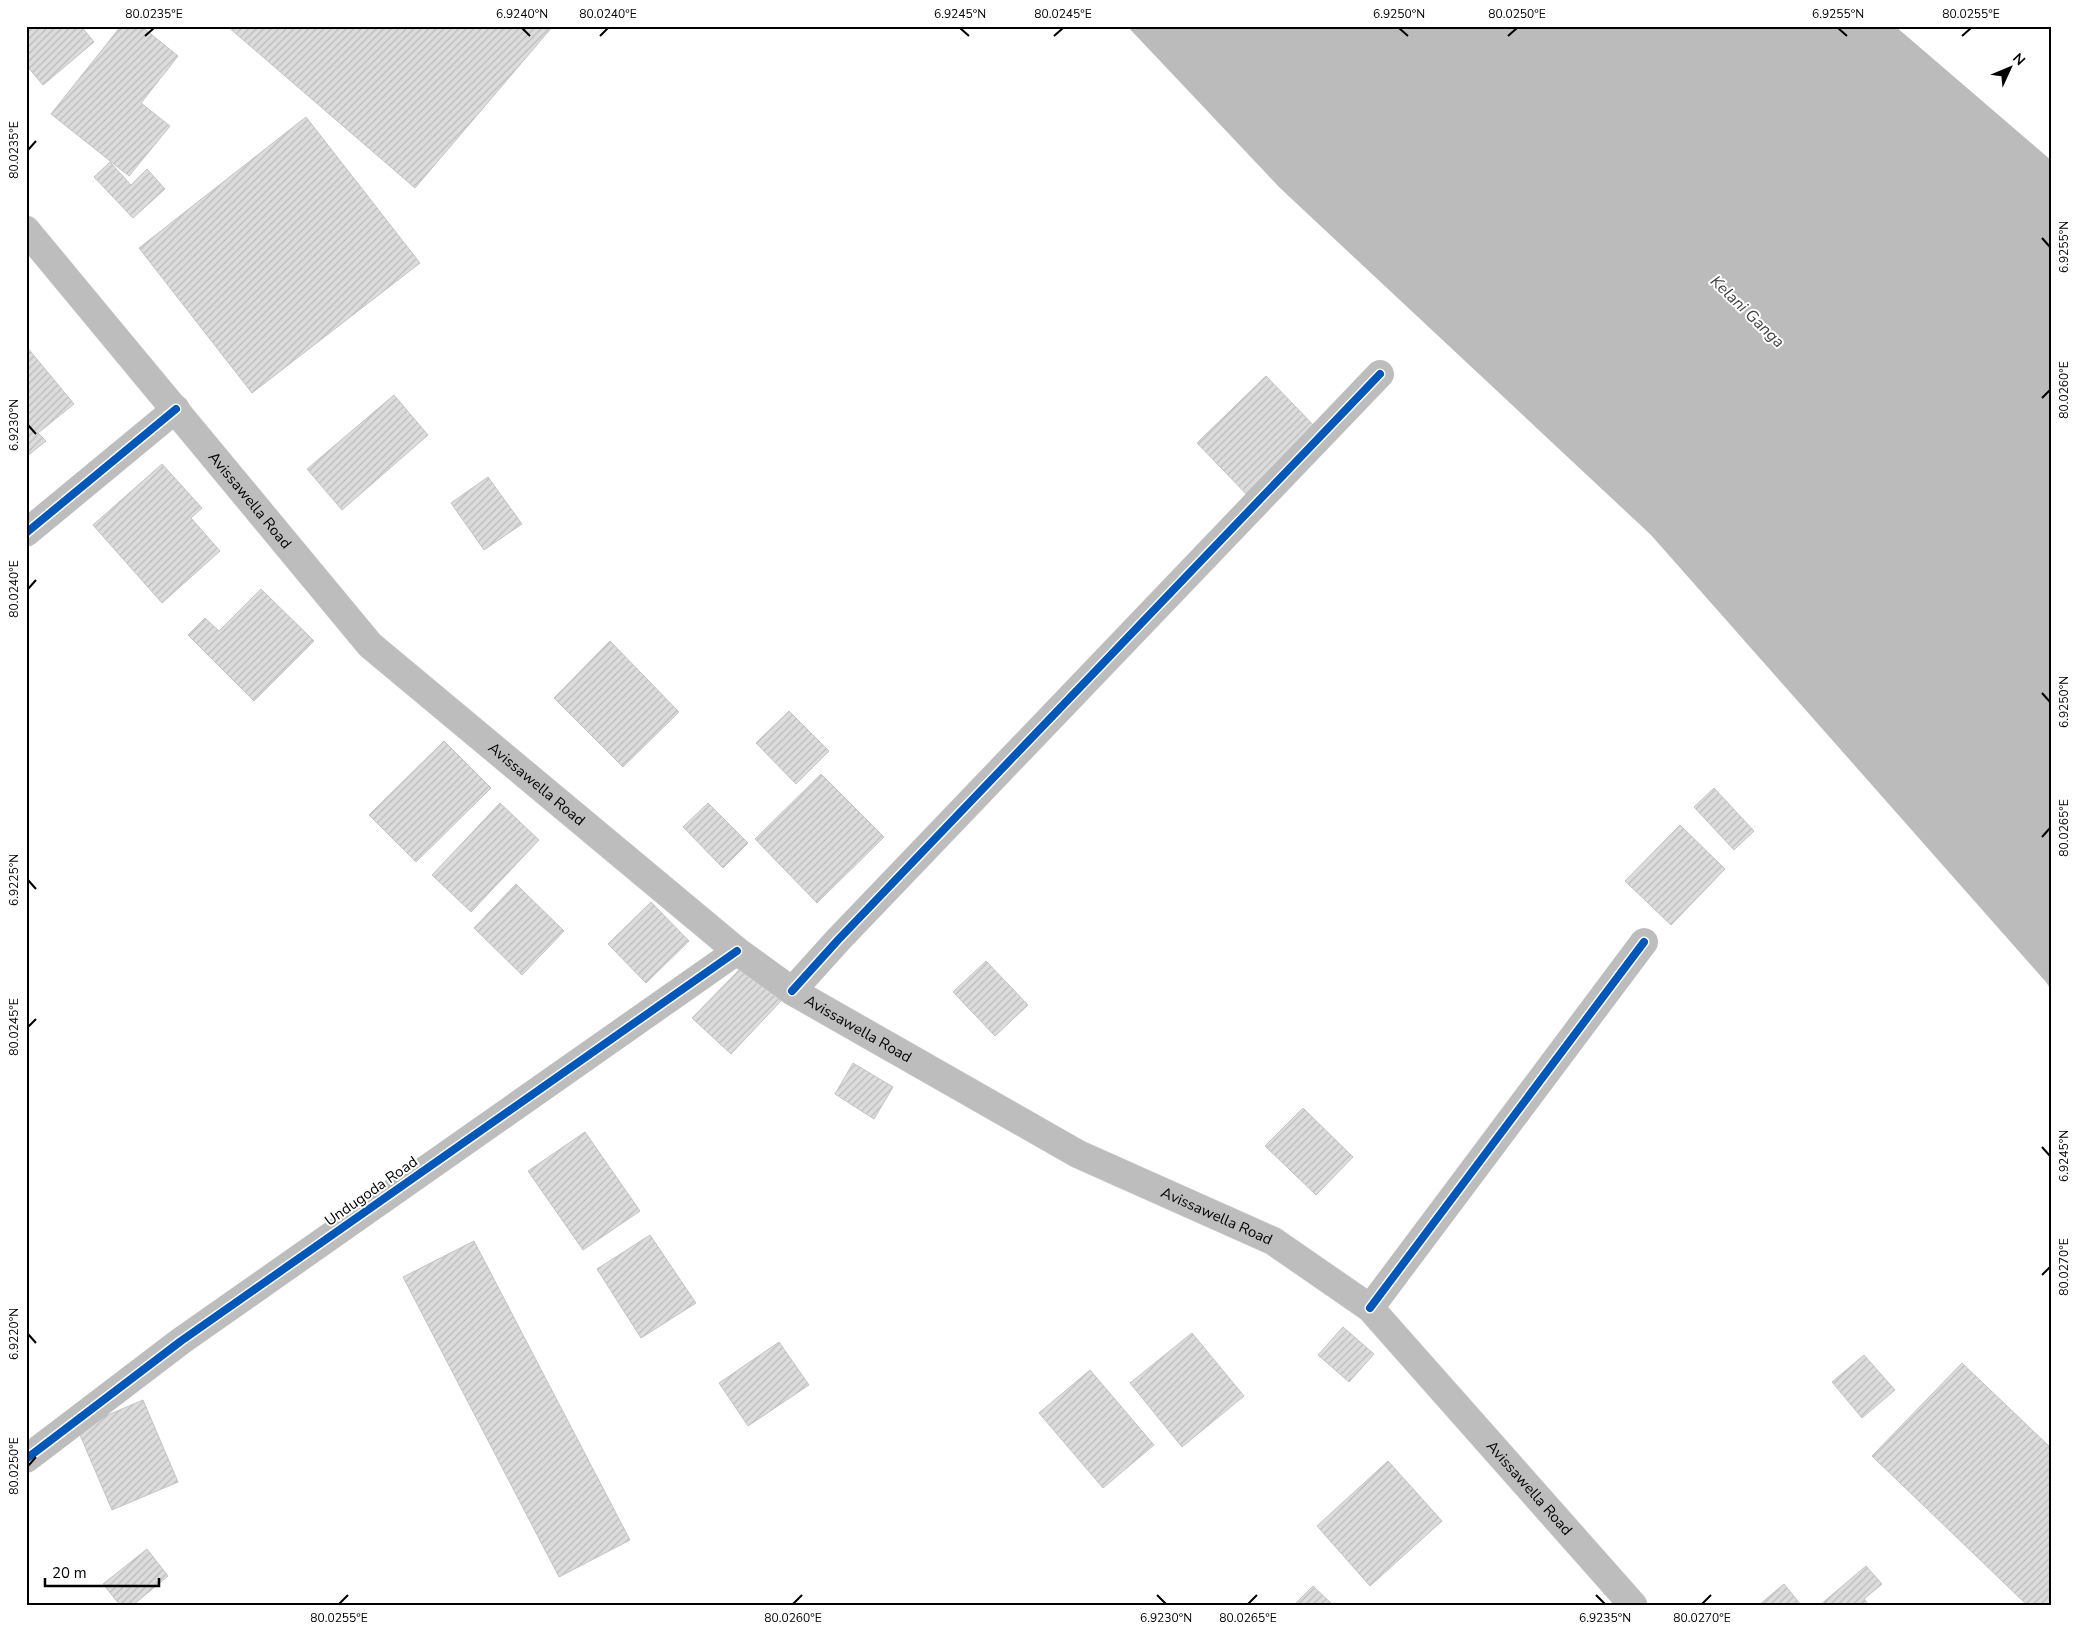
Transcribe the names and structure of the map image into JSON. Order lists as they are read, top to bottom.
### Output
{
  "streets": {
    "street": ["Avissawella Road", "Undugoda Road"]
  },
  "crossings": [
    ["Avissawella Road", "Undugoda Road"]
  ],
  "water": ["Kelani Ganga"],
  "scale_bar": "20 m",
  "north": "top right",
  "coordinates": [
    "80.0235°E",
    "6.9240°N",
    "80.0240°E",
    "6.9245°N",
    "80.0245°E",
    "6.9250°N",
    "80.0250°E",
    "6.9255°N",
    "80.0255°E",
    "80.0260°E",
    "6.9230°N",
    "80.0265°E",
    "6.9225°N",
    "80.0270°E",
    "6.9220°N",
    "6.9235°N"
  ]
}
